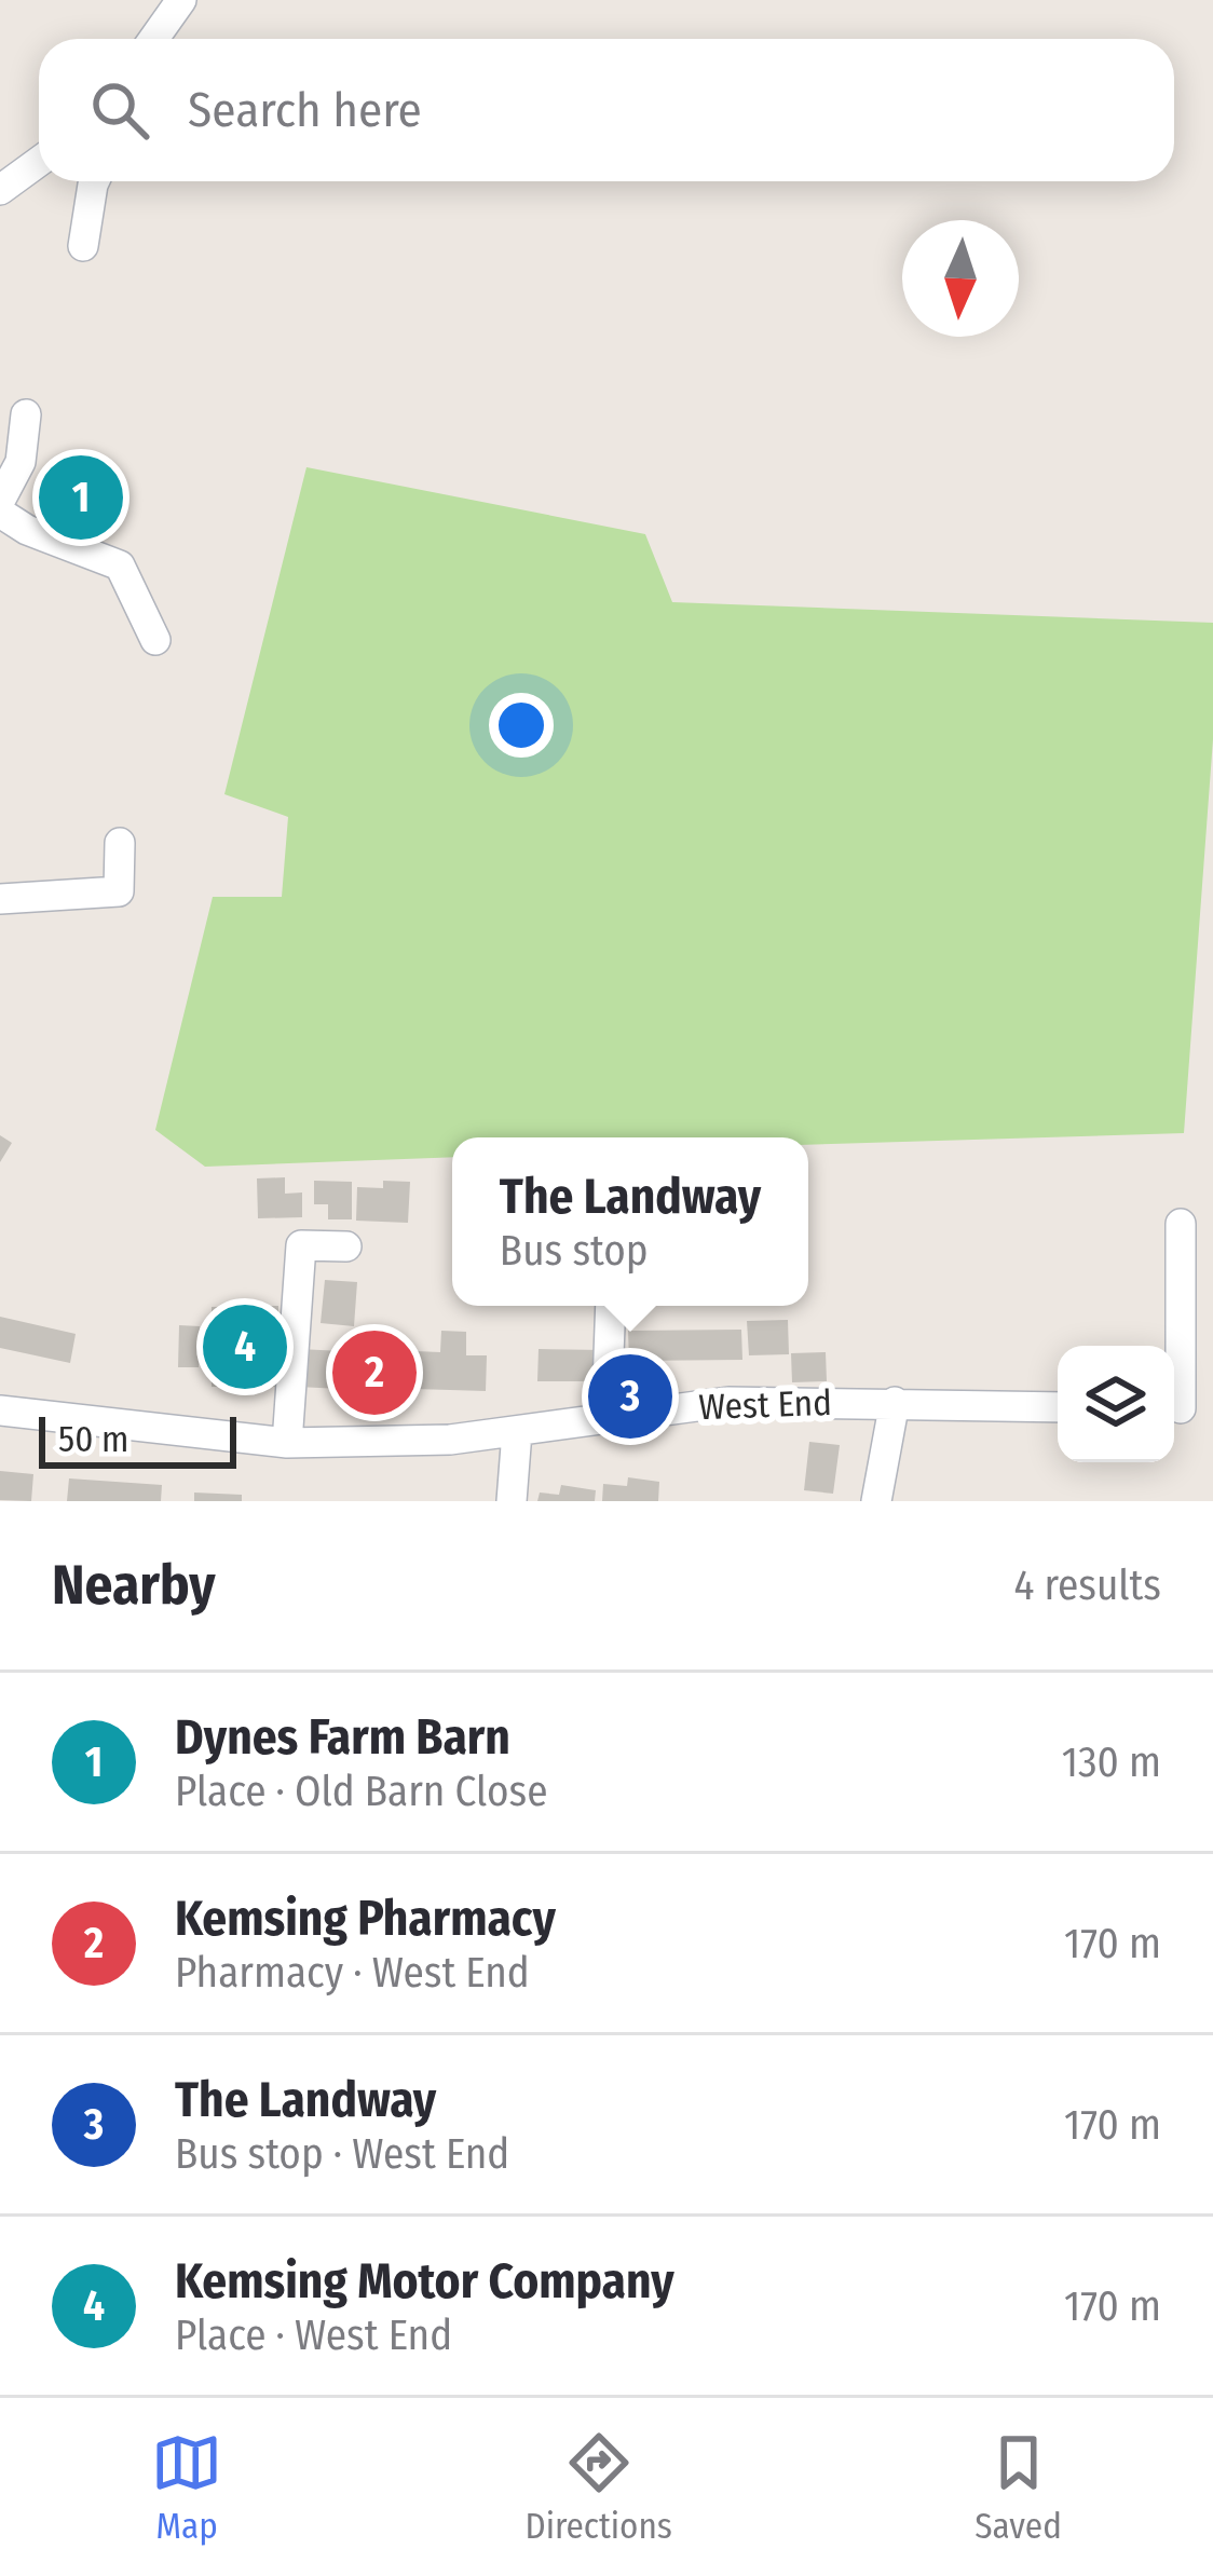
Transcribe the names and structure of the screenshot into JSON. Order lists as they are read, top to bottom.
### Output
{
  "streets": {
    "street": ["West End"]
  },
  "scale_bar": "50 m",
  "north": "bottom",
  "page": {
    "search": "Search here",
    "pins": [
      "1",
      "4",
      "2",
      "3"
    ],
    "popup": ["The Landway", "Bus stop"],
    "scale": "50 m",
    "heading": ["Nearby", "4 results"],
    "list": [
      {
        "mark": "1",
        "name": "Dynes Farm Barn",
        "note": "Place · Old Barn Close",
        "value": "130 m"
      },
      {
        "mark": "2",
        "name": "Kemsing Pharmacy",
        "note": "Pharmacy · West End",
        "value": "170 m"
      },
      {
        "mark": "3",
        "name": "The Landway",
        "note": "Bus stop · West End",
        "value": "170 m"
      },
      {
        "mark": "4",
        "name": "Kemsing Motor Company",
        "note": "Place · West End",
        "value": "170 m"
      }
    ],
    "nav": ["Map", "Directions", "Saved"]
  }
}
